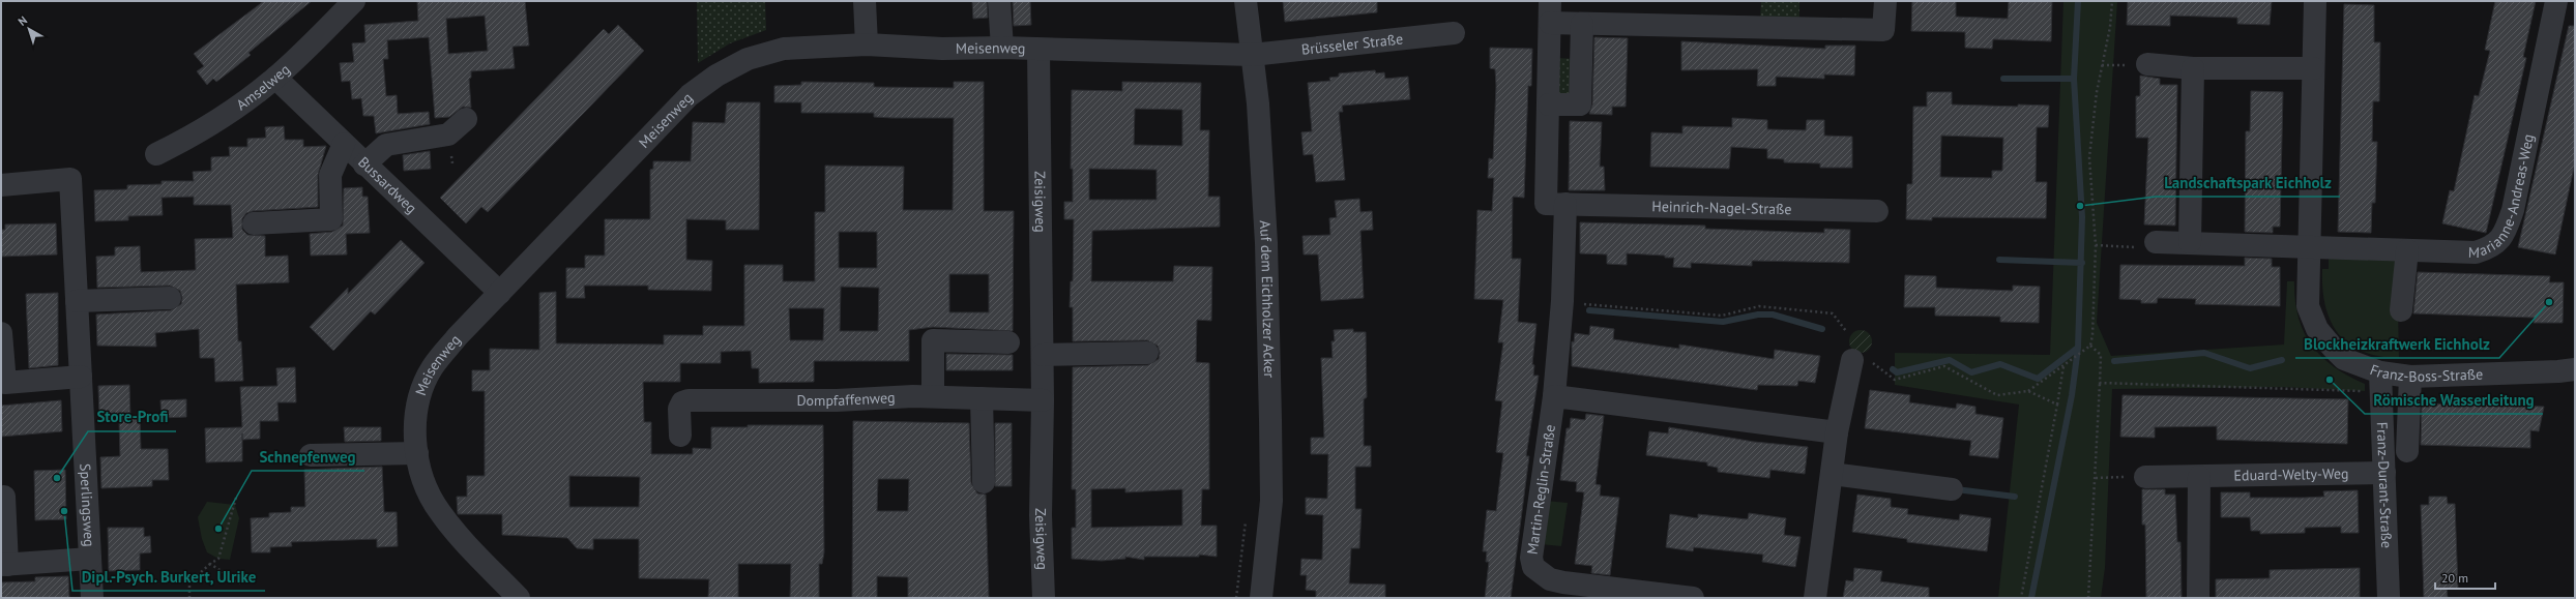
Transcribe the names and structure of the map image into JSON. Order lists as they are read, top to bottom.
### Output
{
  "streets": {
    "street": [
      "Brüsseler Straße",
      "Meisenweg",
      "Amselweg",
      "Bussardweg",
      "Marianne-Andreas-Weg",
      "Zeisigweg",
      "Heinrich-Nagel-Straße",
      "Auf dem Eichholzer Acker",
      "Franz-Boss-Straße",
      "Dompfaffenweg",
      "Eduard-Welty-Weg",
      "Franz-Durant-Straße",
      "Martin-Reglin-Straße",
      "Sperlingsweg"
    ]
  },
  "crossings": [
    ["Brüsseler Straße", "Meisenweg"],
    ["Brüsseler Straße", "Auf dem Eichholzer Acker"],
    ["Meisenweg", "Bussardweg"],
    ["Meisenweg", "Zeisigweg"],
    ["Meisenweg", "Auf dem Eichholzer Acker"],
    ["Amselweg", "Bussardweg"],
    ["Marianne-Andreas-Weg", "Franz-Boss-Straße"],
    ["Zeisigweg", "Dompfaffenweg"],
    ["Franz-Boss-Straße", "Franz-Durant-Straße"],
    ["Eduard-Welty-Weg", "Franz-Durant-Straße"]
  ],
  "places": [
    "Landschaftspark Eichholz",
    "Blockheizkraftwerk Eichholz",
    "Römische Wasserleitung",
    "Store-Profi",
    "Dipl.-Psych. Burkert, Ulrike",
    "Schnepfenweg"
  ],
  "scale_bar": "20 m",
  "north": "top left"
}
